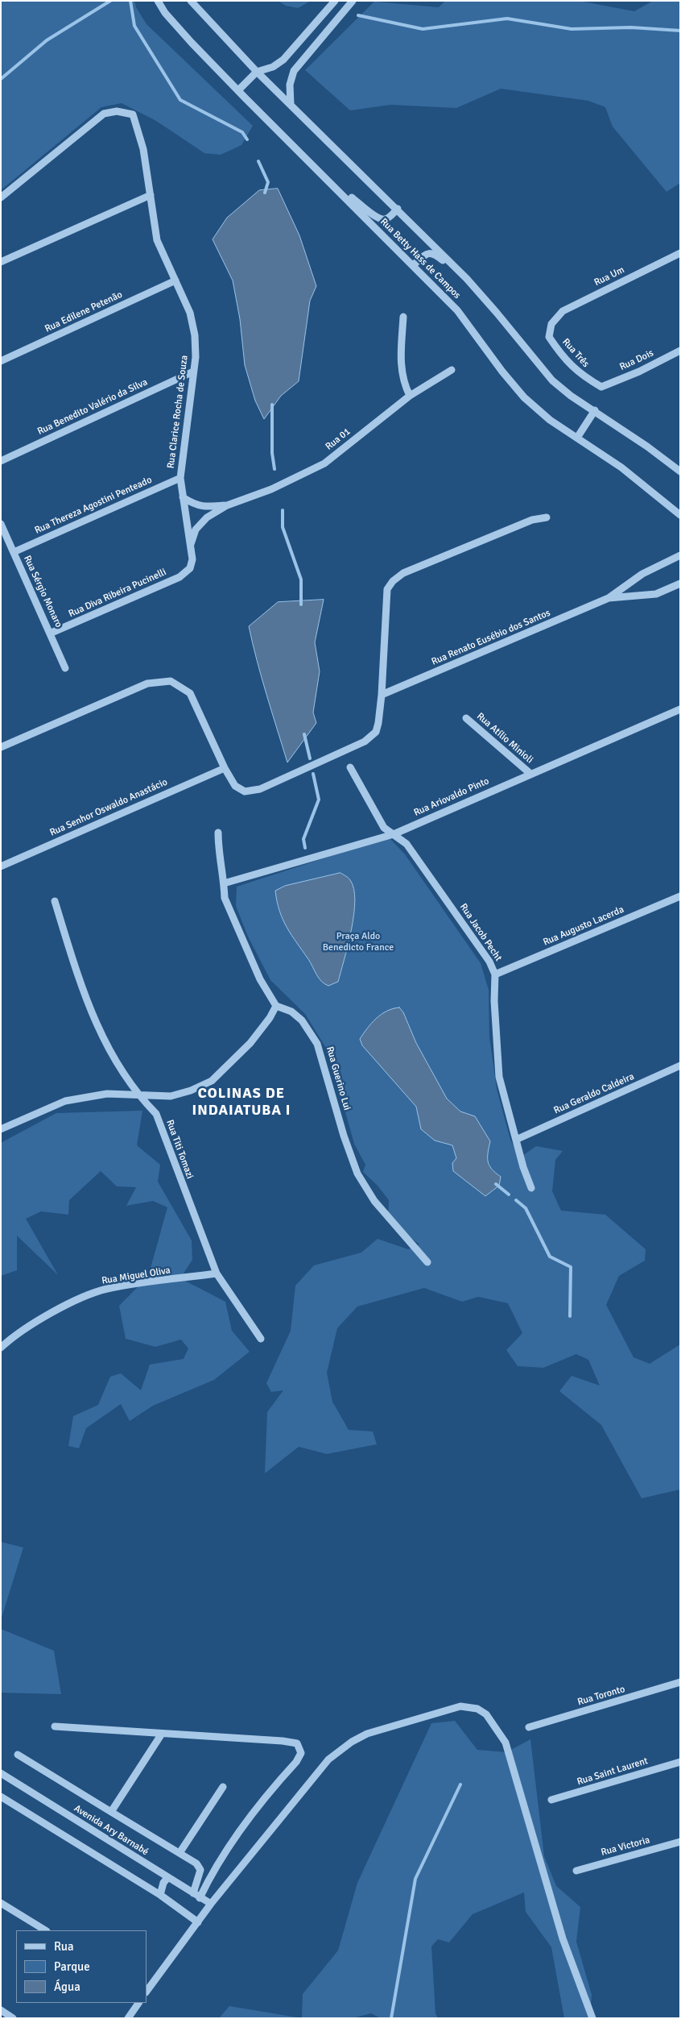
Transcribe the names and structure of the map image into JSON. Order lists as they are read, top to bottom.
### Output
{
  "streets": {
    "street": [
      "Rua Betty Hass de Campos",
      "Rua Um",
      "Rua Edilene Petenão",
      "Rua Três",
      "Rua Dois",
      "Rua Benedito Valério da Silva",
      "Rua Clarice Rocha de Souza",
      "Rua 01",
      "Rua Thereza Agostini Penteado",
      "Rua Sérgio Monaro",
      "Rua Diva Ribeira Pucinelli",
      "Rua Renato Eusébio dos Santos",
      "Rua Atílio Minioli",
      "Rua Ariovaldo Pinto",
      "Rua Senhor Oswaldo Anastácio",
      "Rua Augusto Lacerda",
      "Rua Jacob Pecht",
      "Rua Guerino Lui",
      "Rua Geraldo Caldeira",
      "Rua Titi Tomazi",
      "Rua Miguel Oliva",
      "Rua Toronto",
      "Rua Saint Laurent",
      "Avenida Ary Barnabé",
      "Rua Victoria"
    ]
  },
  "crossings": [
    ["Rua Um", "Rua Três"],
    ["Rua Edilene Petenão", "Rua Clarice Rocha de Souza"],
    ["Rua Três", "Rua Dois"],
    ["Rua Benedito Valério da Silva", "Rua Clarice Rocha de Souza"],
    ["Rua Clarice Rocha de Souza", "Rua 01"],
    ["Rua Clarice Rocha de Souza", "Rua Thereza Agostini Penteado"],
    ["Rua Clarice Rocha de Souza", "Rua Diva Ribeira Pucinelli"],
    ["Rua Thereza Agostini Penteado", "Rua Sérgio Monaro"],
    ["Rua Sérgio Monaro", "Rua Diva Ribeira Pucinelli"],
    ["Rua Atílio Minioli", "Rua Ariovaldo Pinto"],
    ["Rua Ariovaldo Pinto", "Rua Jacob Pecht"],
    ["Rua Augusto Lacerda", "Rua Jacob Pecht"],
    ["Rua Jacob Pecht", "Rua Geraldo Caldeira"],
    ["Rua Titi Tomazi", "Rua Miguel Oliva"]
  ],
  "districts": ["COLINAS DE INDAIATUBA I"],
  "parks": ["Praça Aldo Benedicto France"],
  "legend": ["Rua", "Parque", "Água"]
}
